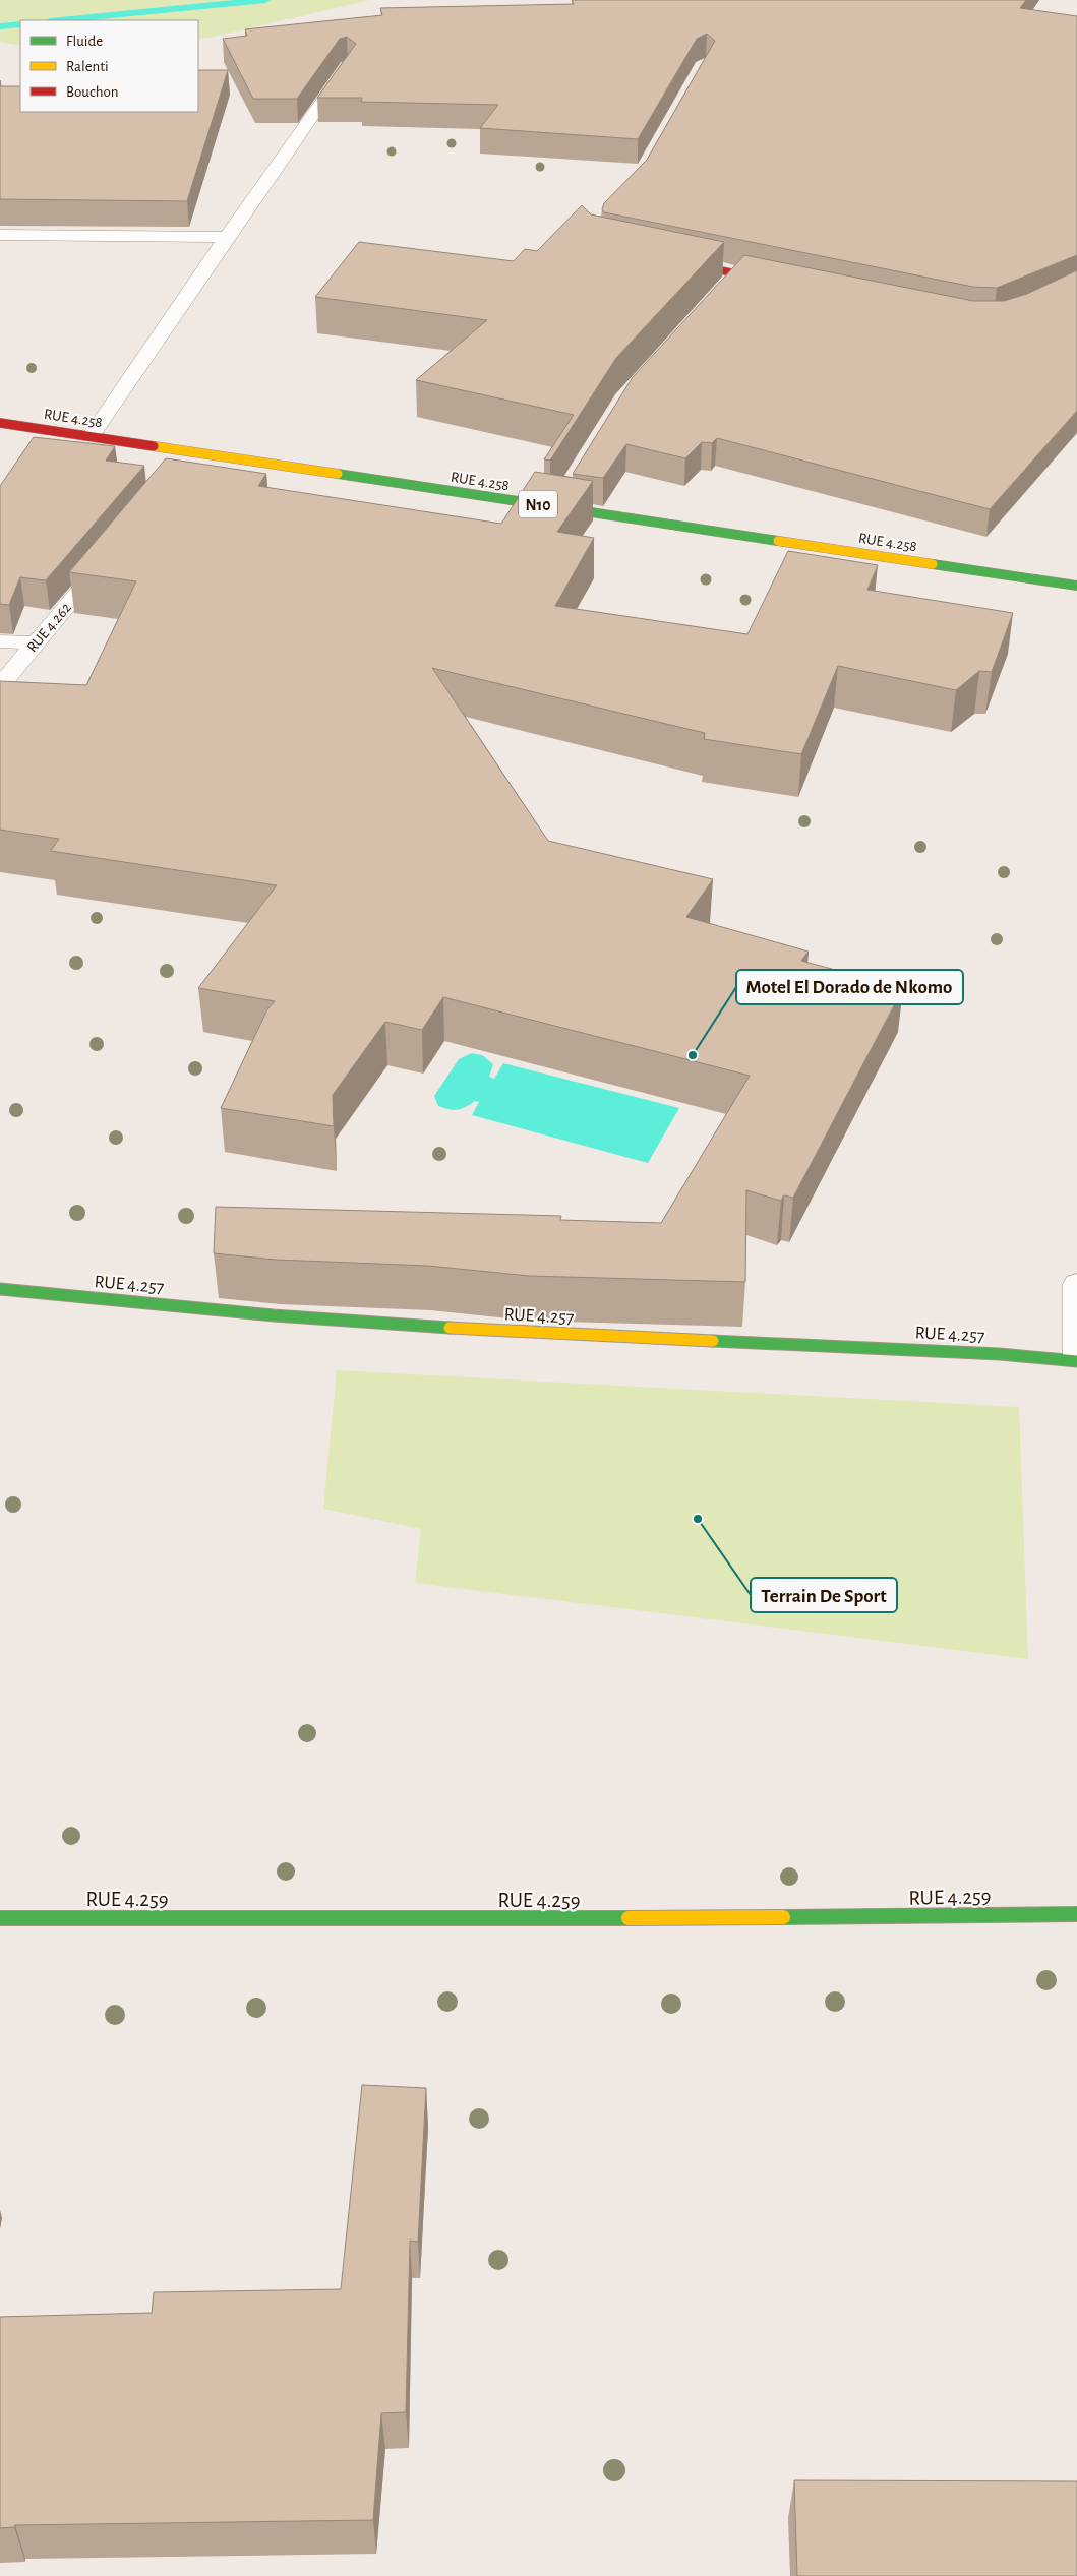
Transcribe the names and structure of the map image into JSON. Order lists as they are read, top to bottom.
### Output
{
  "streets": {
    "main road": [
      "RUE 4.258",
      "N10",
      "RUE 4.257",
      "RUE 4.259"
    ],
    "street": ["RUE 4.262"]
  },
  "places": ["Motel El Dorado de Nkomo", "Terrain De Sport"],
  "legend": ["Fluide", "Ralenti", "Bouchon"]
}
